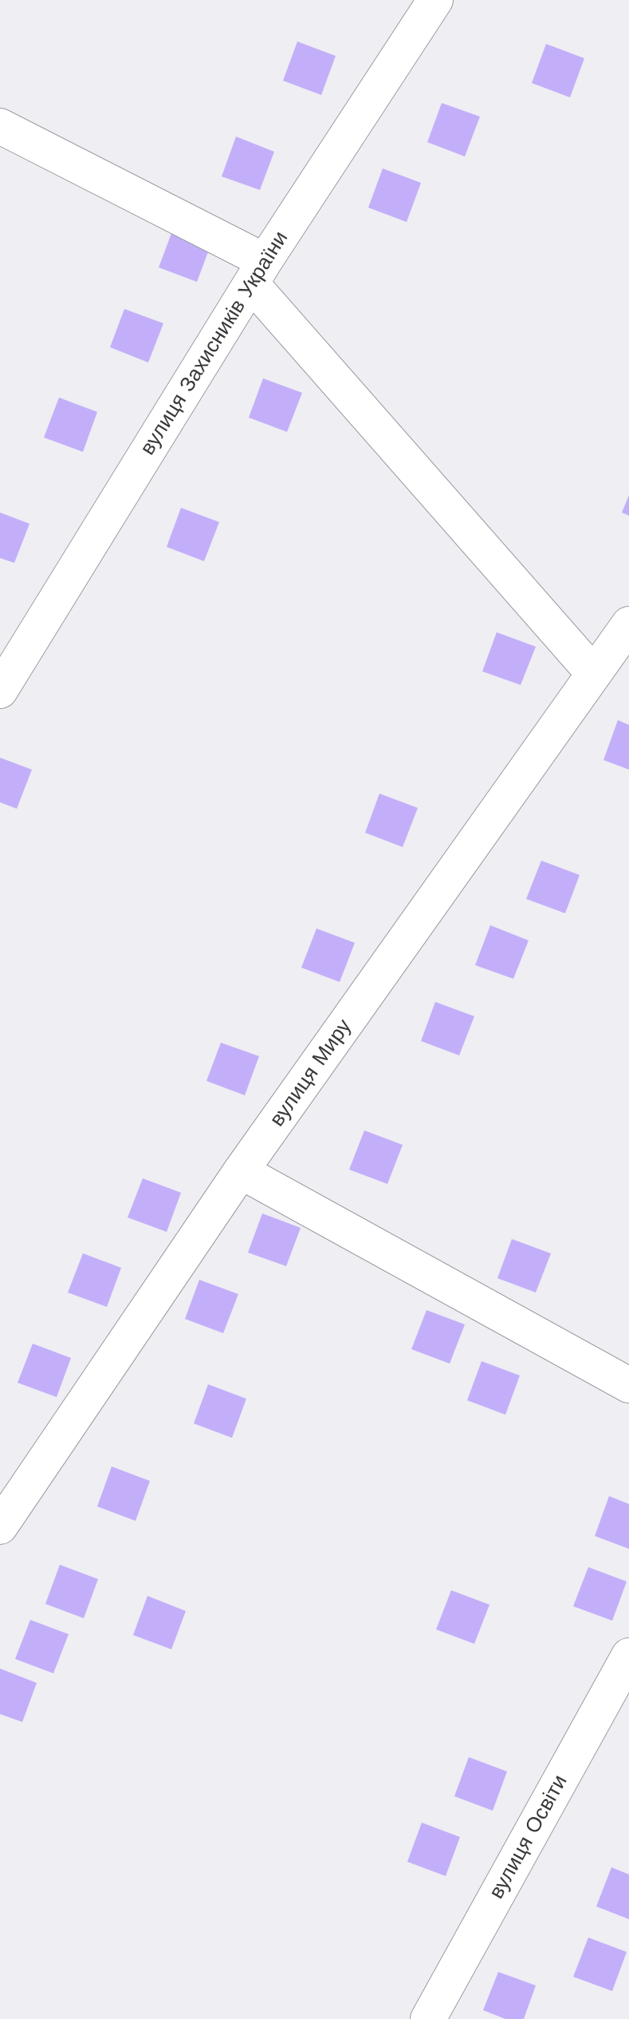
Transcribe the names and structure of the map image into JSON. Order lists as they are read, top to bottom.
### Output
{
  "streets": {
    "street": ["вулиця Захисників України", "вулиця Миру", "вулиця Освіти"]
  }
}
